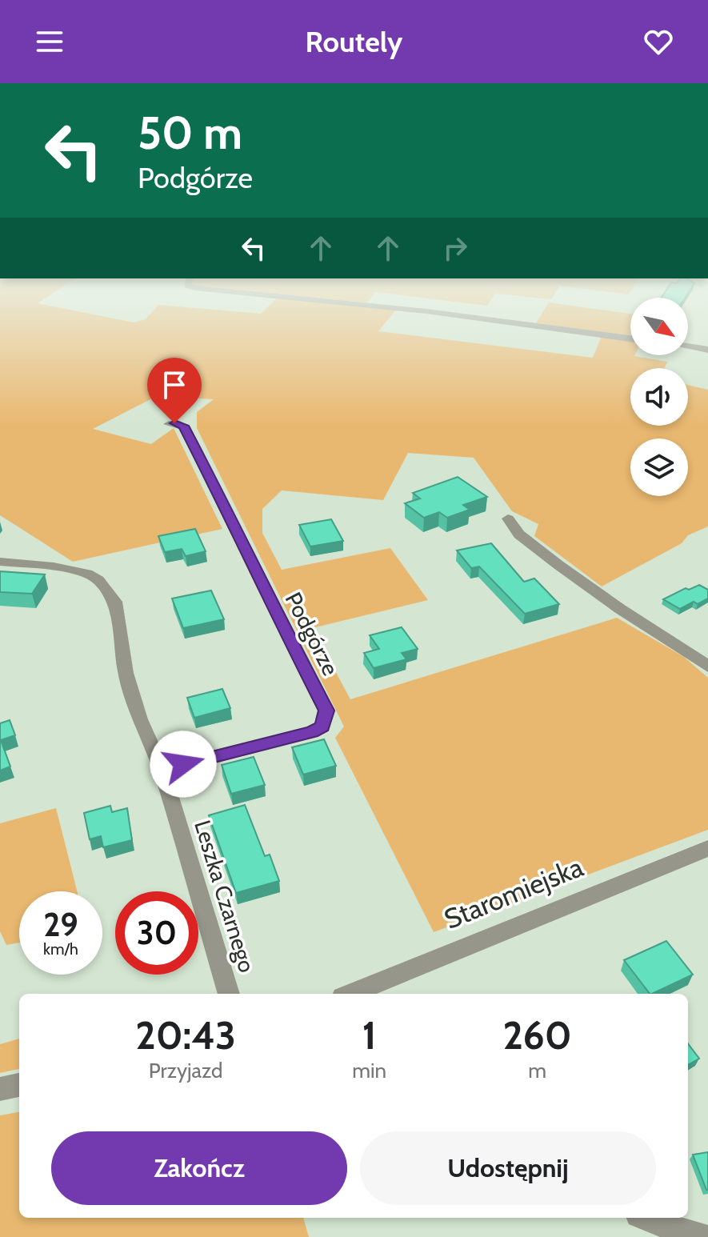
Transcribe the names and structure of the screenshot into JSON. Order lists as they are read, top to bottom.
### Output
{
  "streets": {
    "street": ["Podgórze", "Staromiejska", "Leszka Czarnego"]
  },
  "crossings": [
    ["Podgórze", "Leszka Czarnego"]
  ],
  "north": "bottom right",
  "page": {
    "header": "Routely",
    "turn": ["50 m", "Podgórze"],
    "speed": "29 km/h",
    "limit": "30",
    "eta": [
      "20:43",
      "Przyjazd",
      "1",
      "min",
      "260",
      "m"
    ],
    "buttons": ["Zakończ", "Udostępnij"]
  }
}
